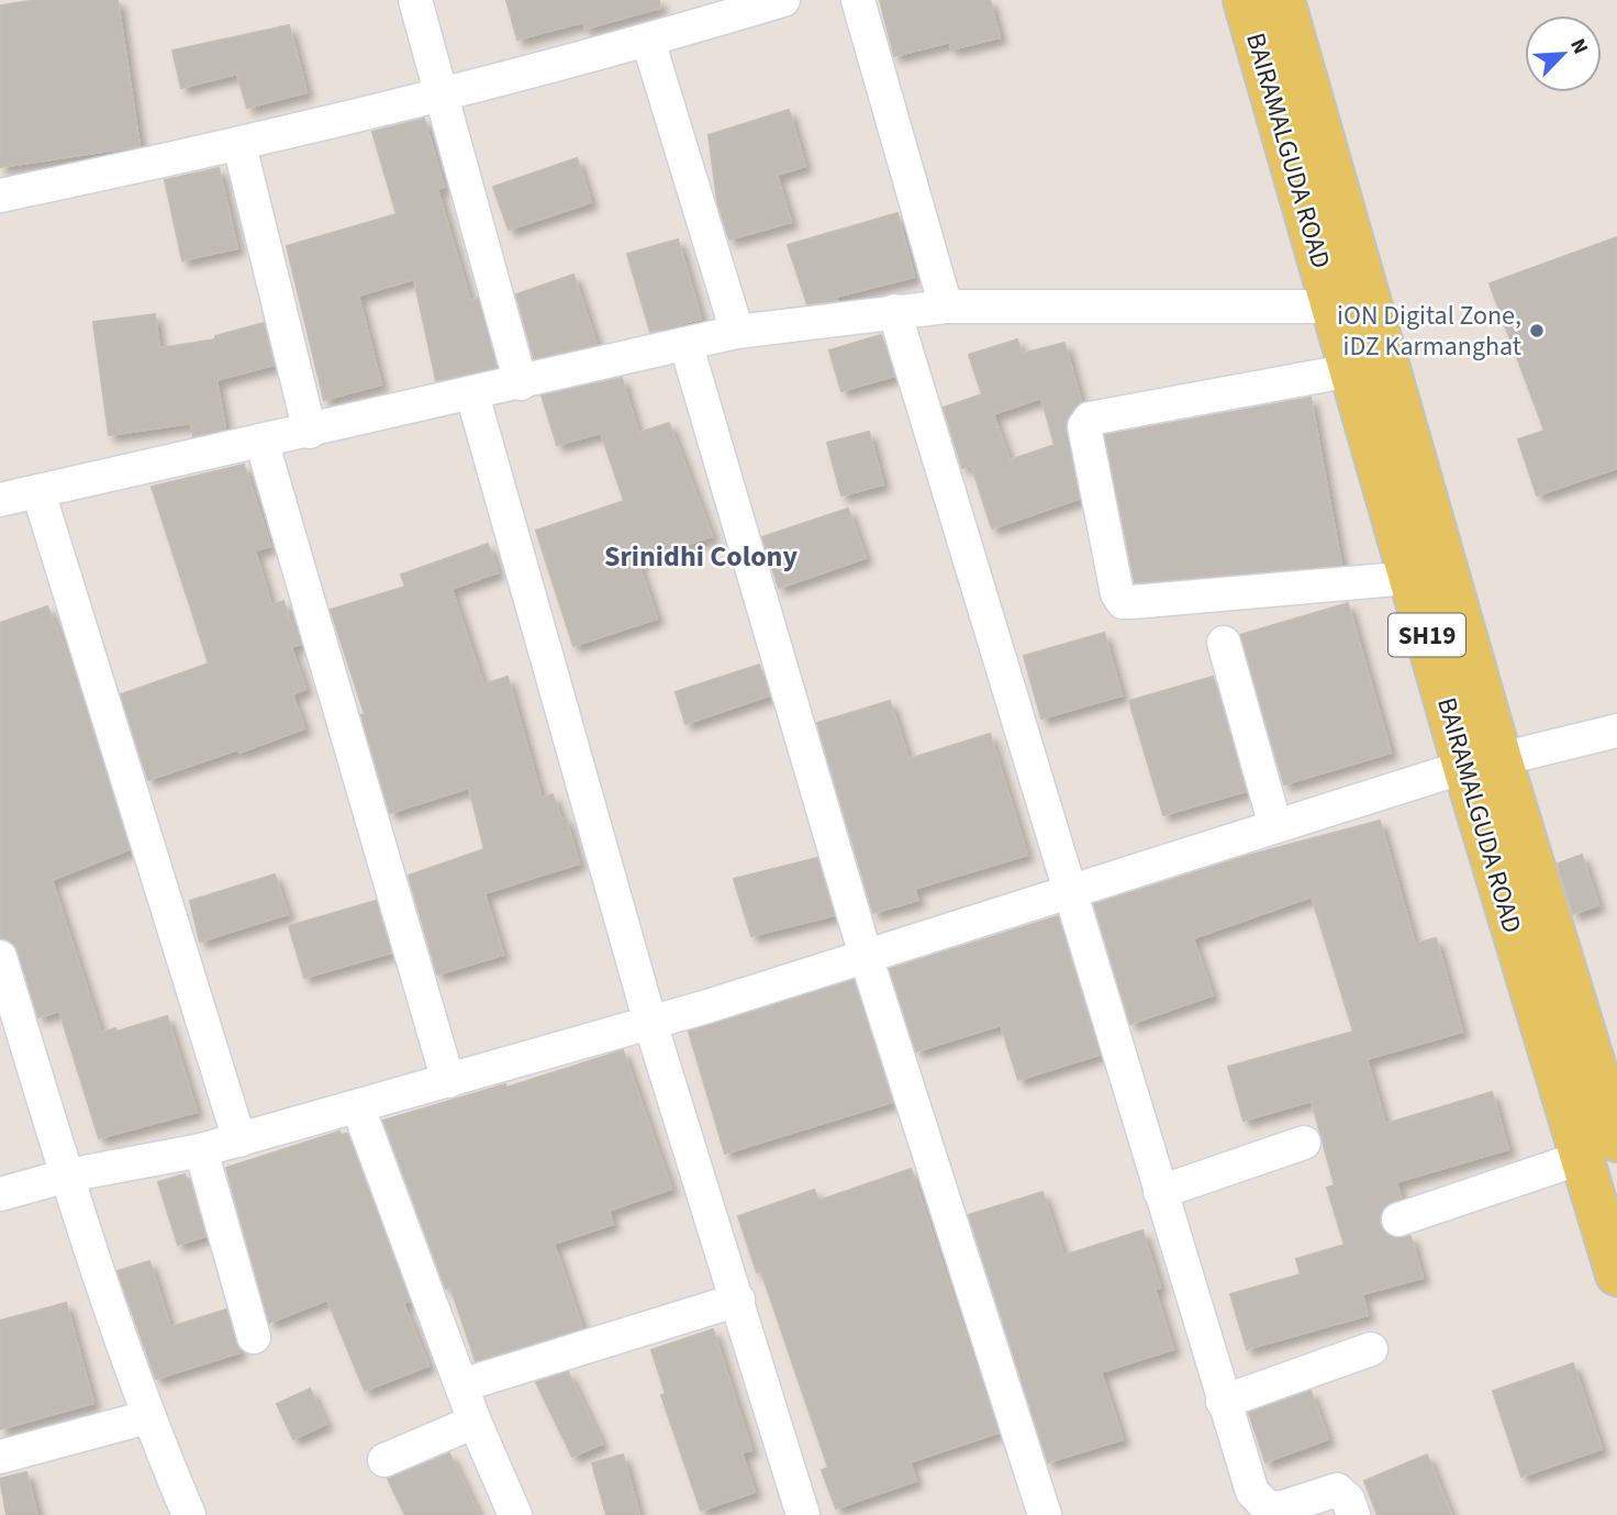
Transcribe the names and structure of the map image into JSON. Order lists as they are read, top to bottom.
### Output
{
  "streets": {
    "main road": ["BAIRAMALGUDA ROAD", "SH19"]
  },
  "districts": ["Srinidhi Colony"],
  "places": ["iON Digital Zone, iDZ Karmanghat"],
  "north": "top right"
}
